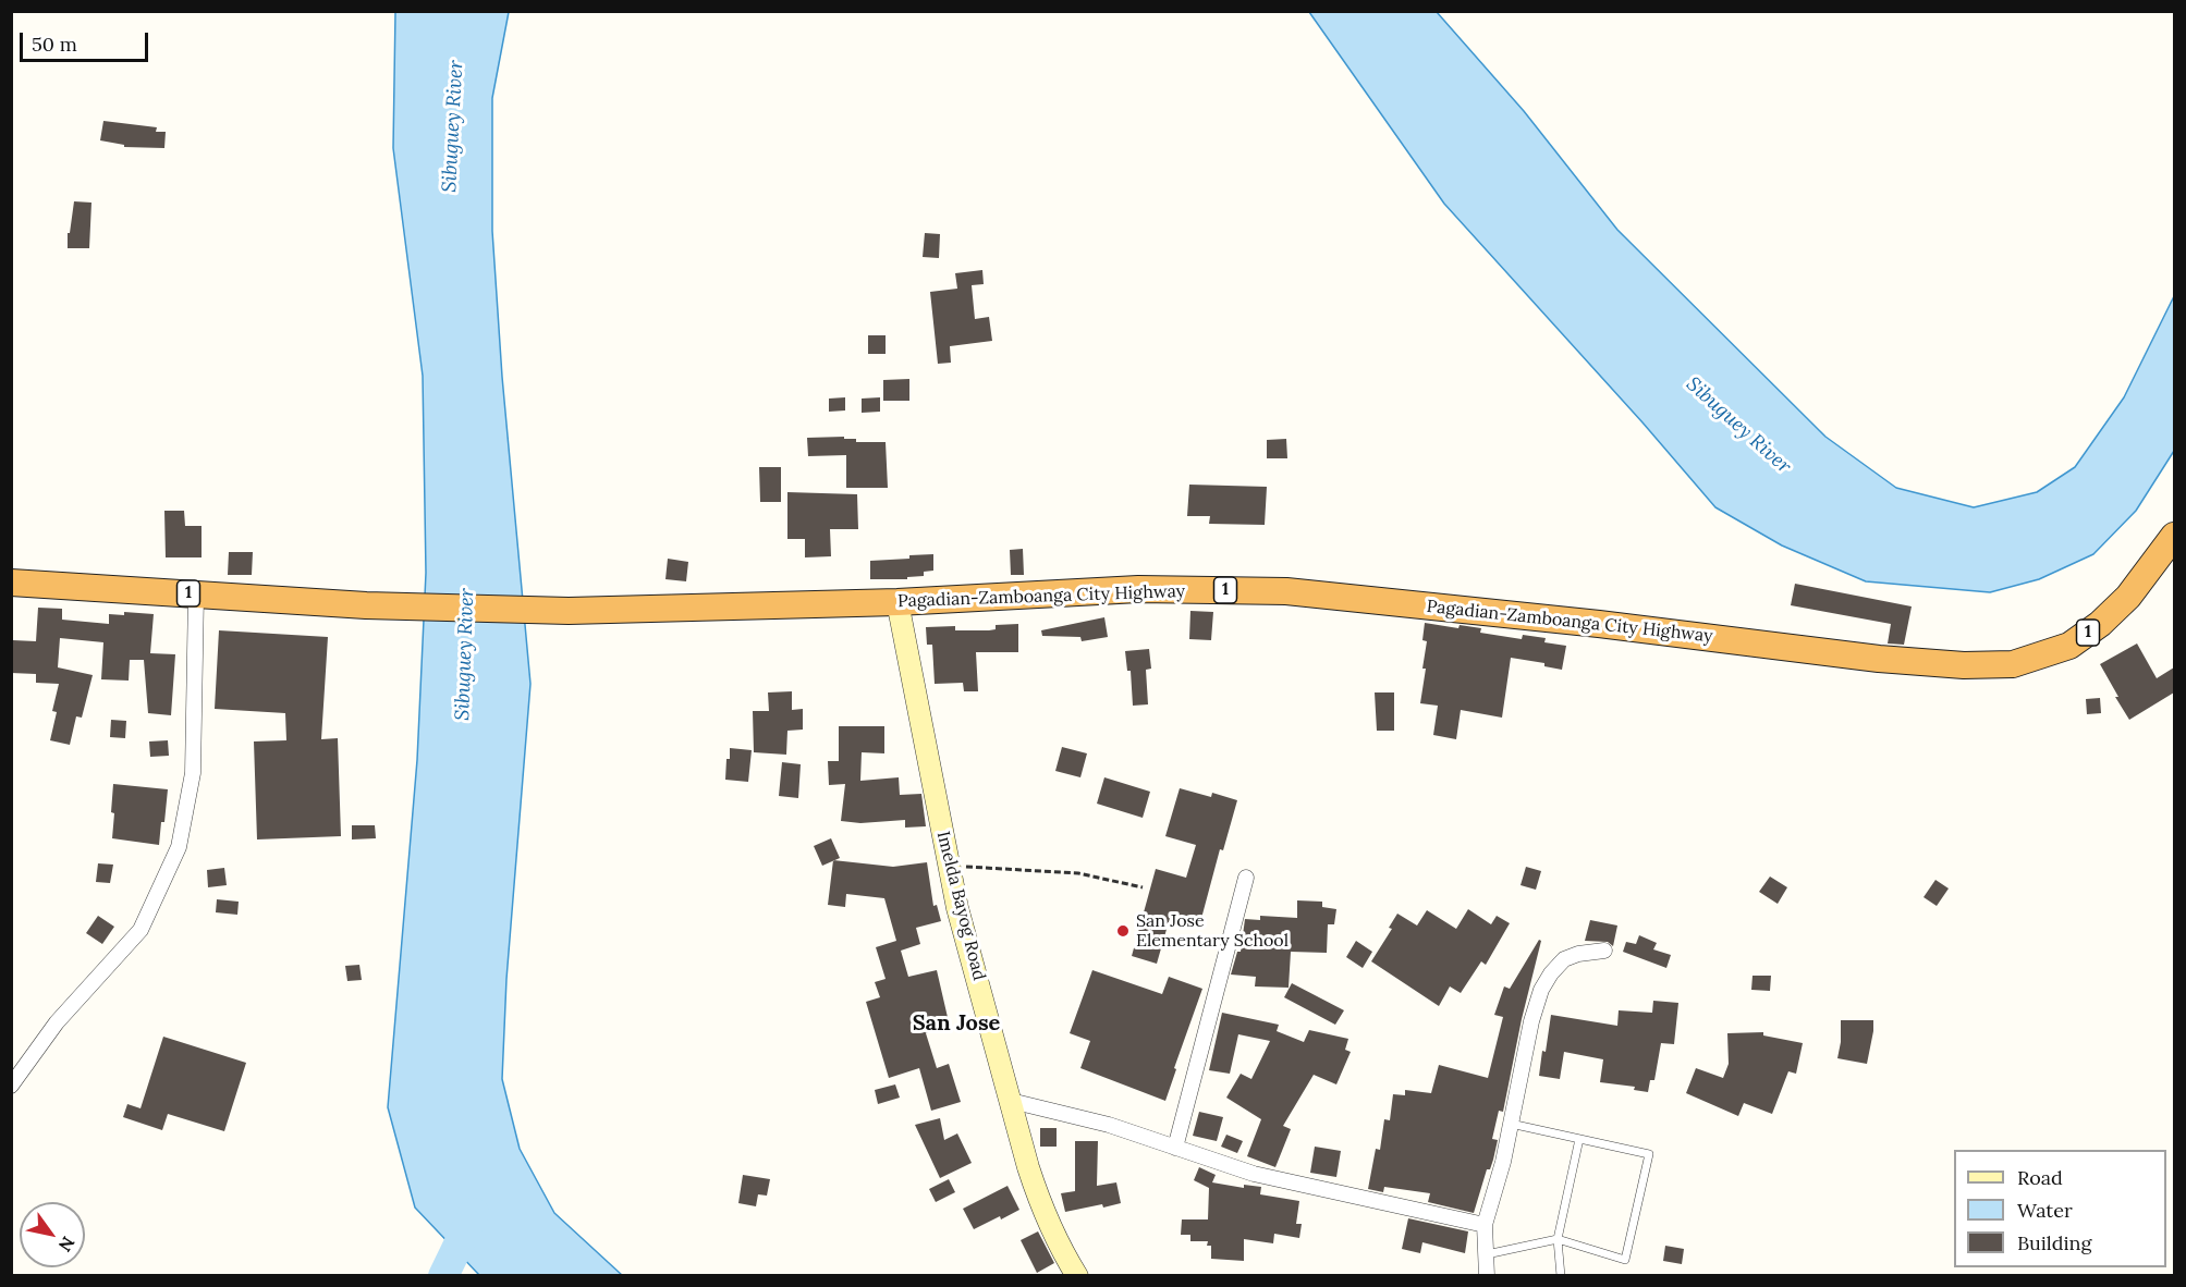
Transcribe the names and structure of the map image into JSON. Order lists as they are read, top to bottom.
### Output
{
  "streets": {
    "highway": ["1", "Pagadian-Zamboanga City Highway"],
    "main road": ["Imelda Bayog Road"]
  },
  "crossings": [
    ["Pagadian-Zamboanga City Highway", "Imelda Bayog Road"]
  ],
  "districts": ["San Jose"],
  "water": ["Sibuguey River"],
  "places": ["San Jose Elementary School"],
  "legend": ["Road", "Water", "Building"],
  "scale_bar": "50 m",
  "north": "bottom right"
}
